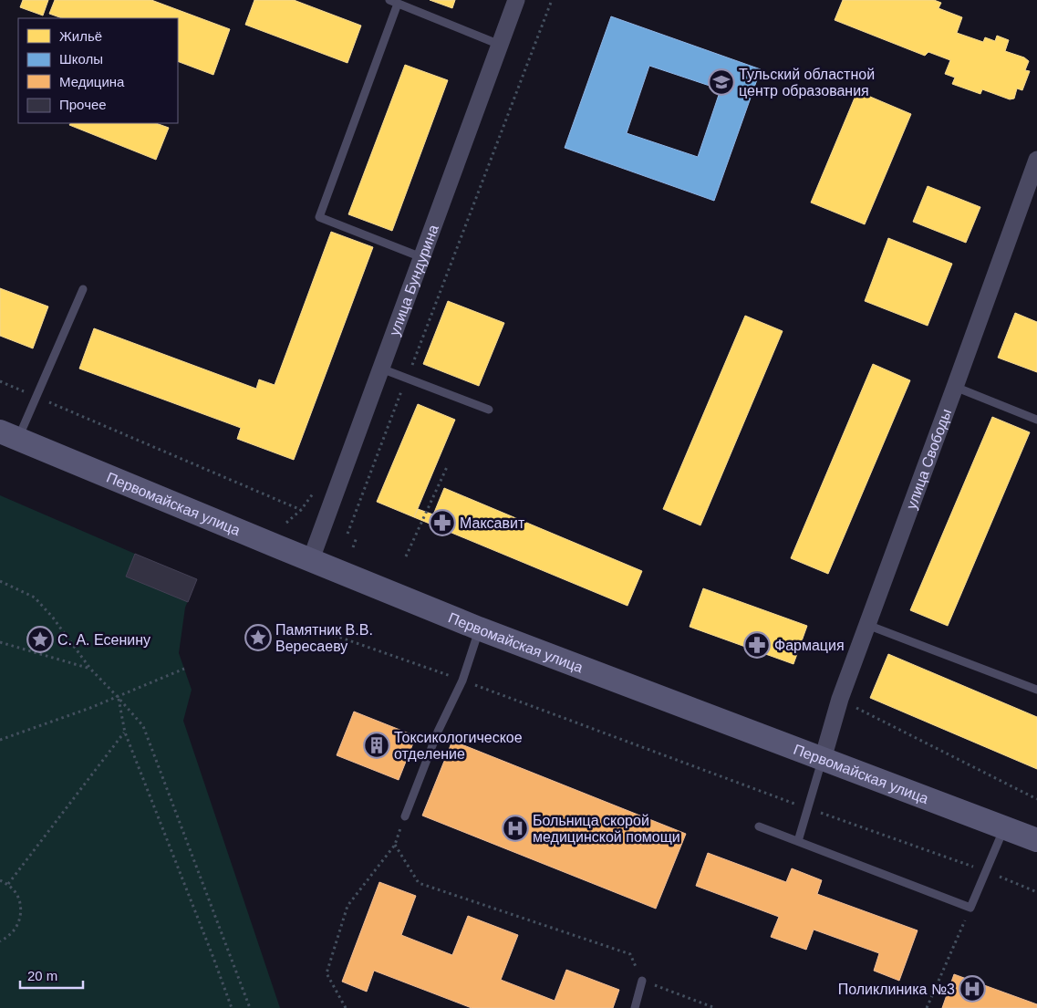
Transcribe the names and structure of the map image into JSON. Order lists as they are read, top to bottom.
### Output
{
  "streets": {
    "main road": ["Первомайская улица"],
    "street": ["улица Бундурина", "улица Свободы"]
  },
  "crossings": [
    ["улица Бундурина", "Первомайская улица"],
    ["улица Свободы", "Первомайская улица"]
  ],
  "places": {
    "school or university": ["Тульский областной центр образования"],
    "pharmacy": ["Максавит", "Фармация"],
    "place": ["Памятник В.В. Вересаеву", "С. А. Есенину"],
    "building": ["Токсикологическое отделение"],
    "hospital": ["Больница скорой медицинской помощи", "Поликлиника №3"]
  },
  "legend": [
    "Жильё",
    "Школы",
    "Медицина",
    "Прочее"
  ],
  "scale_bar": "20 m"
}
